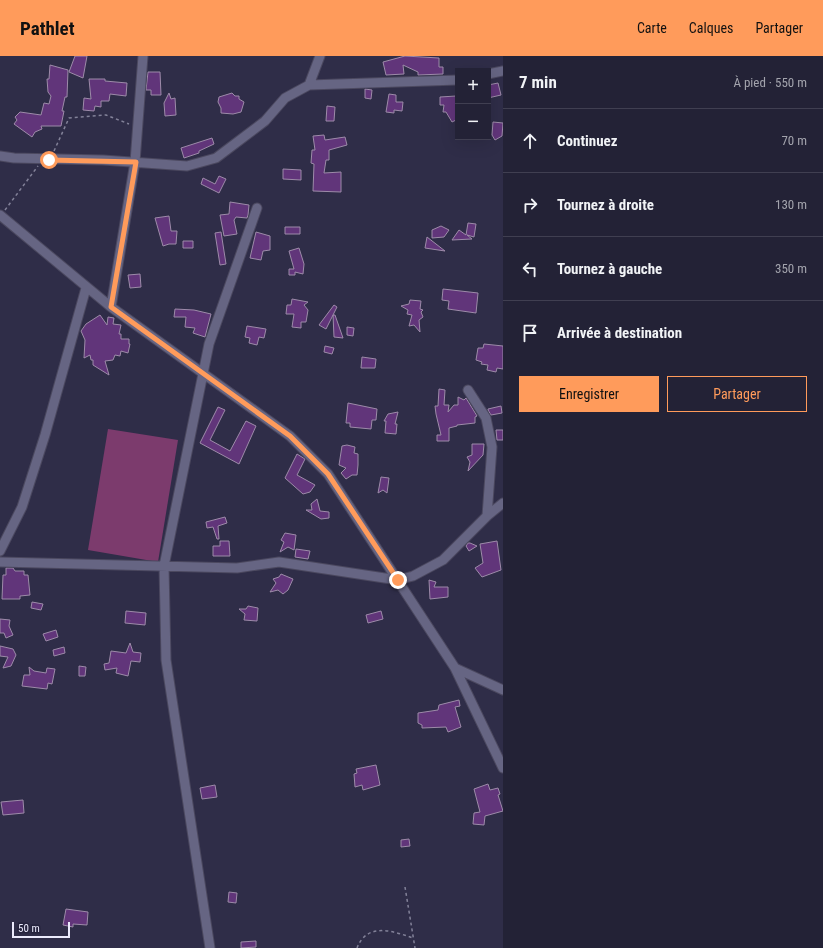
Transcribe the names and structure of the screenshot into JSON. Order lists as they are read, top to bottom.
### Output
{
  "scale_bar": "50 m",
  "page": {
    "header": "Pathlet",
    "nav": ["Carte", "Calques", "Partager"],
    "heading": ["7 min", "À pied · 550 m"],
    "map_buttons": ["+", "−"],
    "list": [
      ["Continuez", "70 m"],
      ["Tournez à droite", "130 m"],
      ["Tournez à gauche", "350 m"],
      "Arrivée à destination"
    ],
    "buttons": ["Enregistrer", "Partager"],
    "scale": "50 m"
  }
}
